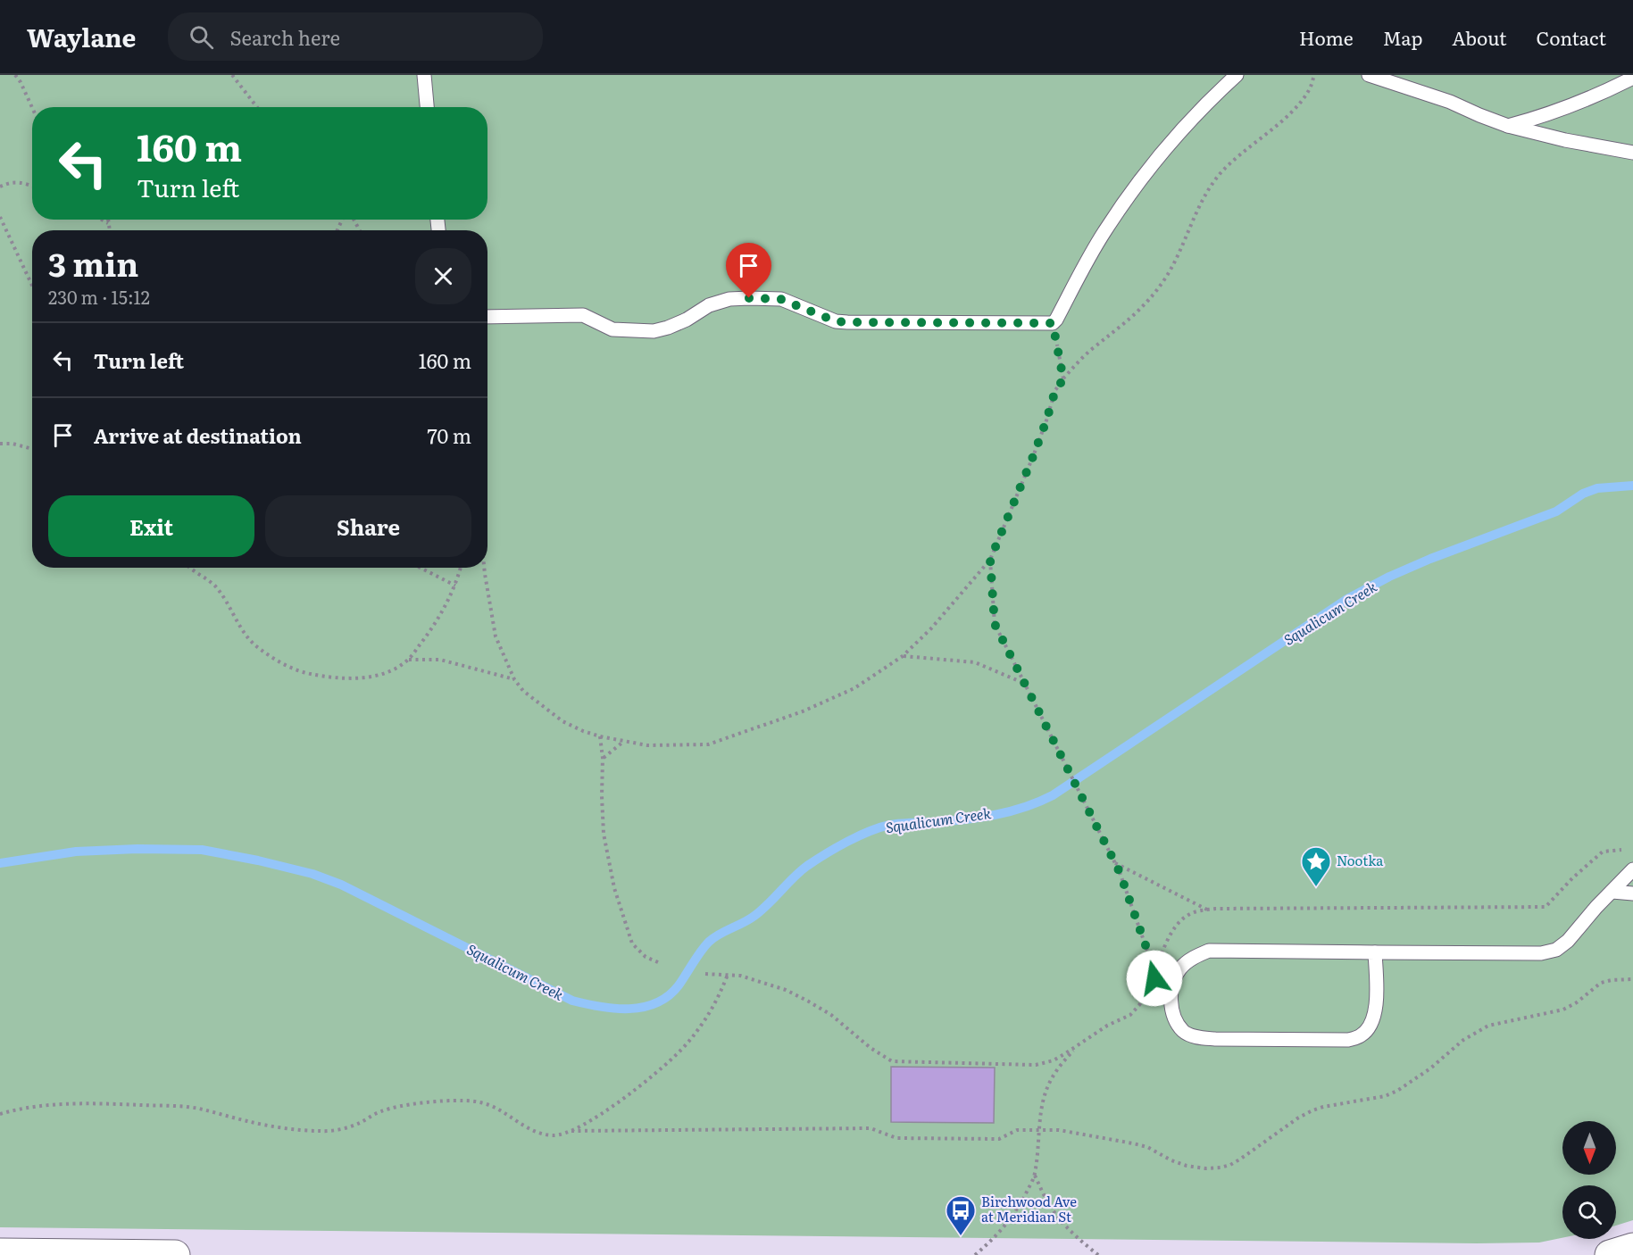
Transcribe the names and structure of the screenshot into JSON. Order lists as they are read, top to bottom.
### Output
{
  "water": ["Squalicum Creek"],
  "places": {
    "place": ["Nootka"],
    "bus stop": ["Birchwood Ave at Meridian St"]
  },
  "north": "bottom",
  "page": {
    "header": "Waylane",
    "search": "Search here",
    "nav": [
      "Home",
      "Map",
      "About",
      "Contact"
    ],
    "turn": ["160 m", "Turn left"],
    "heading": ["3 min", "230 m · 15:12"],
    "list": [
      {
        "name": "Turn left",
        "value": "160 m"
      },
      {
        "name": "Arrive at destination",
        "value": "70 m"
      }
    ],
    "buttons": ["Exit", "Share"]
  }
}
